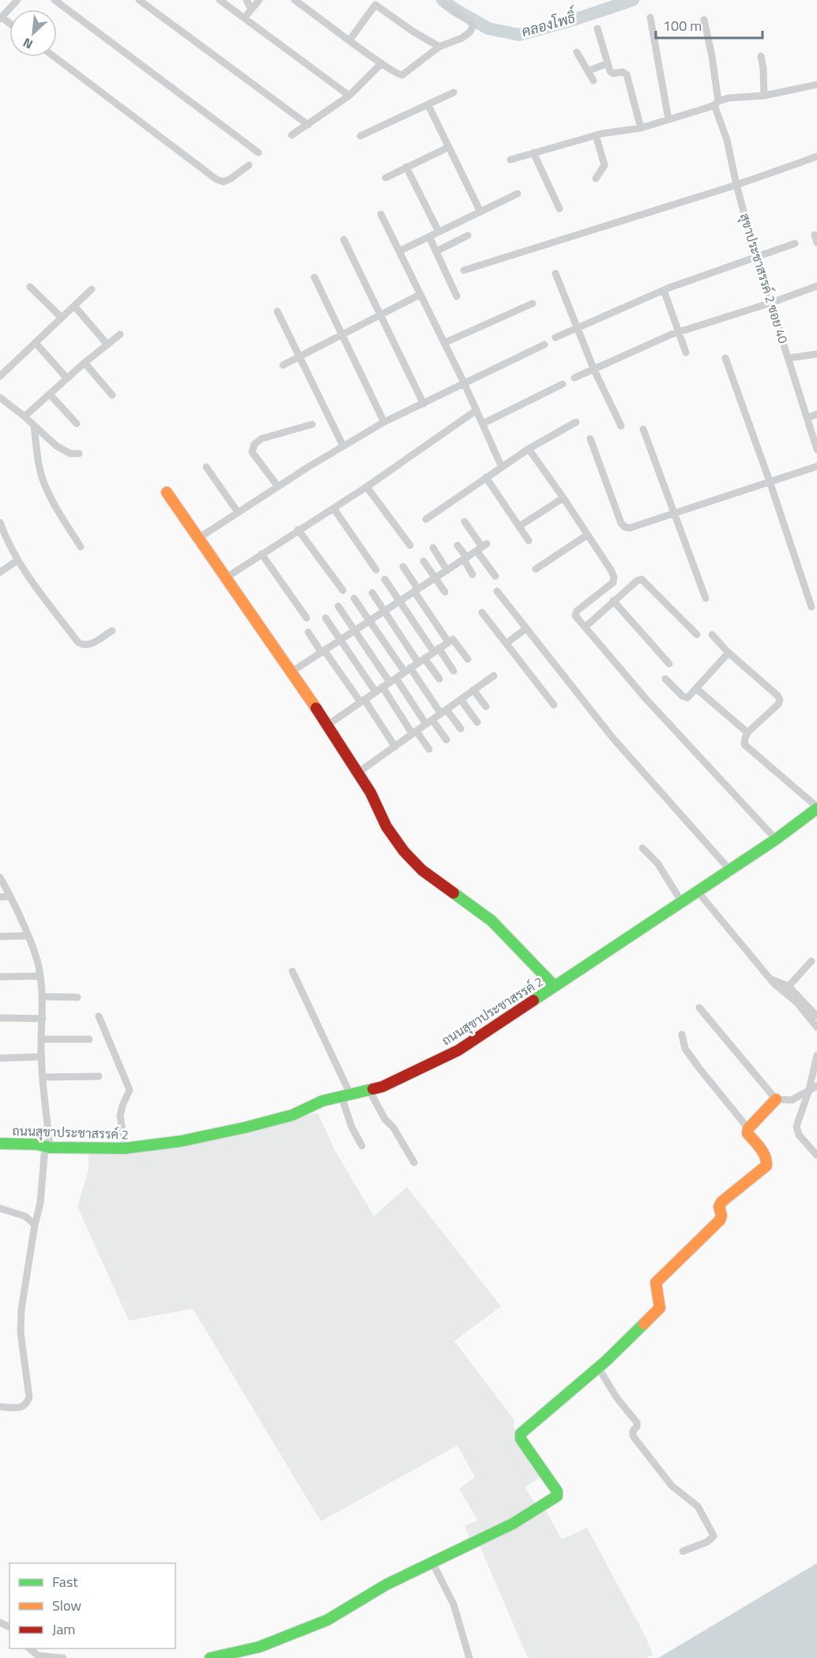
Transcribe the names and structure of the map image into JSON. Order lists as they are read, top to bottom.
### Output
{
  "streets": {
    "street": ["สุขาประชาสรรค์ 2 ซอย 40", "ถนนสุขาประชาสรรค์ 2"]
  },
  "water": ["คลองโพธิ์"],
  "legend": ["Fast", "Slow", "Jam"],
  "scale_bar": "100 m",
  "north": "bottom left"
}
